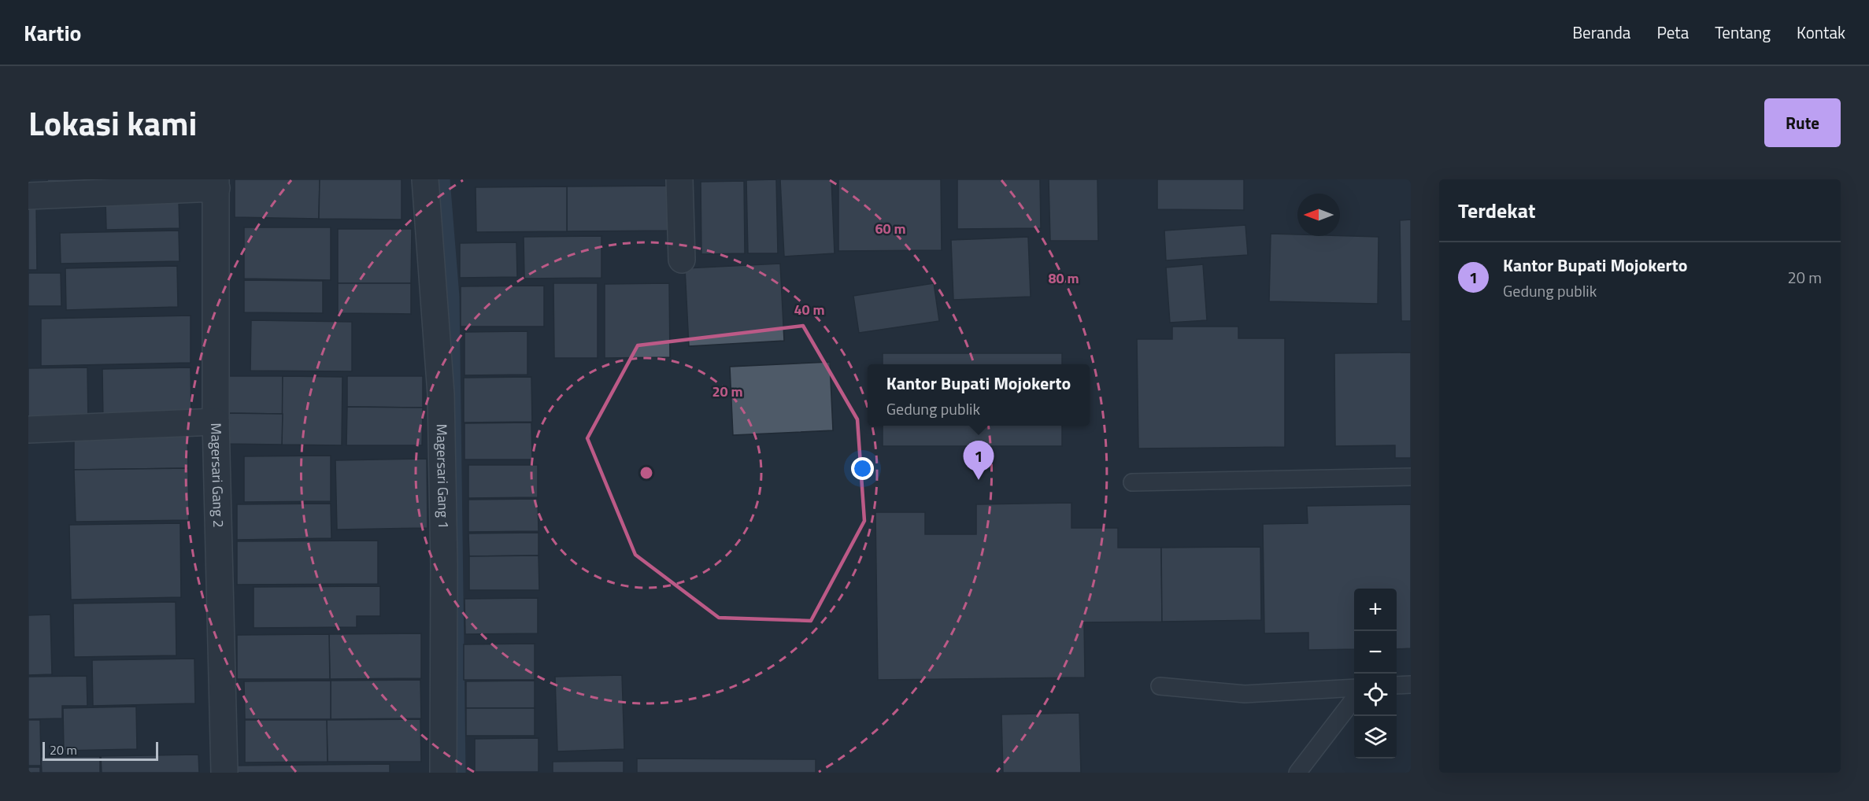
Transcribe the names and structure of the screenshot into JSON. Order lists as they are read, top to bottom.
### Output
{
  "streets": {
    "street": ["Magersari Gang 2", "Magersari Gang 1"]
  },
  "scale_bar": "20 m",
  "north": "left",
  "page": {
    "header": "Kartio",
    "nav": [
      "Beranda",
      "Peta",
      "Tentang",
      "Kontak"
    ],
    "title": "Lokasi kami",
    "buttons": "Rute",
    "heading": "Terdekat",
    "list": [
      {
        "mark": "1",
        "name": "Kantor Bupati Mojokerto",
        "note": "Gedung publik",
        "value": "20 m"
      }
    ],
    "popup": ["Kantor Bupati Mojokerto", "Gedung publik"],
    "pins": "1",
    "map_buttons": ["+", "−"],
    "scale": "20 m"
  },
  "rings": [
    "60 m",
    "80 m",
    "40 m",
    "20 m"
  ]
}
